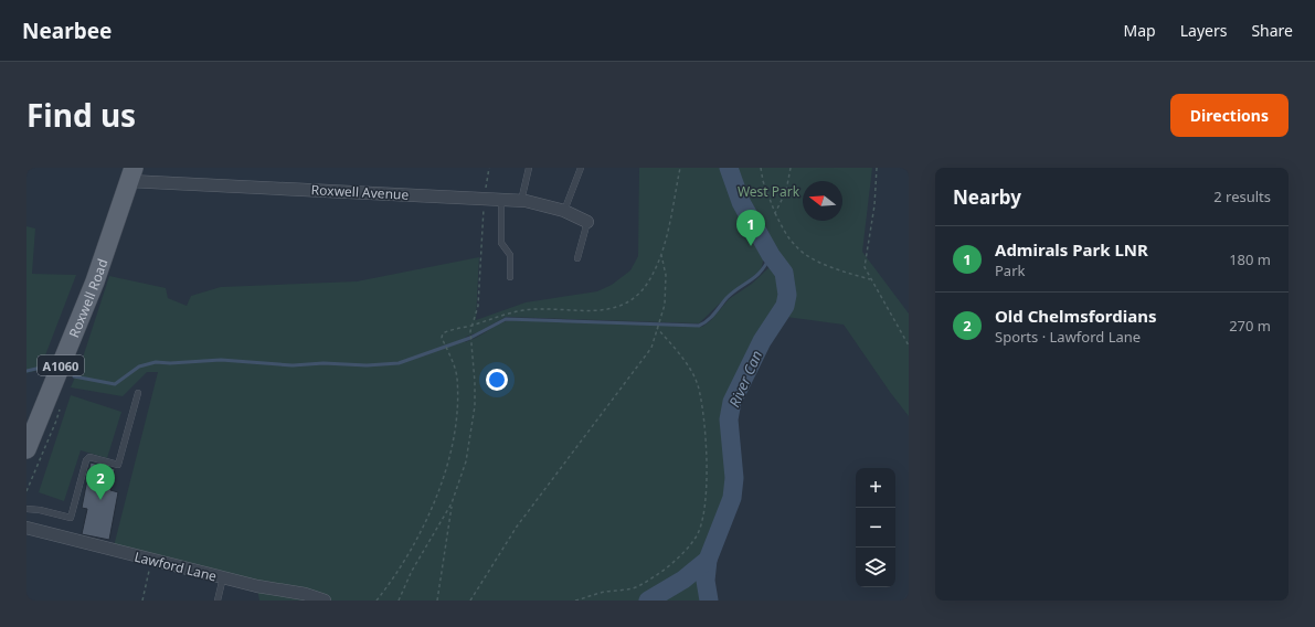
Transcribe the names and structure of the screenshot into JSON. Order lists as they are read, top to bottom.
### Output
{
  "streets": {
    "main road": ["Roxwell Road", "A1060"],
    "street": ["Roxwell Avenue", "Lawford Lane"]
  },
  "crossings": [
    ["Roxwell Avenue", "Roxwell Road"]
  ],
  "water": ["River Can"],
  "parks": ["West Park"],
  "north": "left",
  "page": {
    "header": "Nearbee",
    "nav": ["Map", "Layers", "Share"],
    "title": "Find us",
    "buttons": "Directions",
    "heading": ["Nearby", "2 results"],
    "pins": ["1", "2"],
    "list": [
      {
        "mark": "1",
        "name": "Admirals Park LNR",
        "note": "Park",
        "value": "180 m"
      },
      {
        "mark": "2",
        "name": "Old Chelmsfordians",
        "note": "Sports · Lawford Lane",
        "value": "270 m"
      }
    ],
    "map_buttons": ["+", "−"]
  }
}
